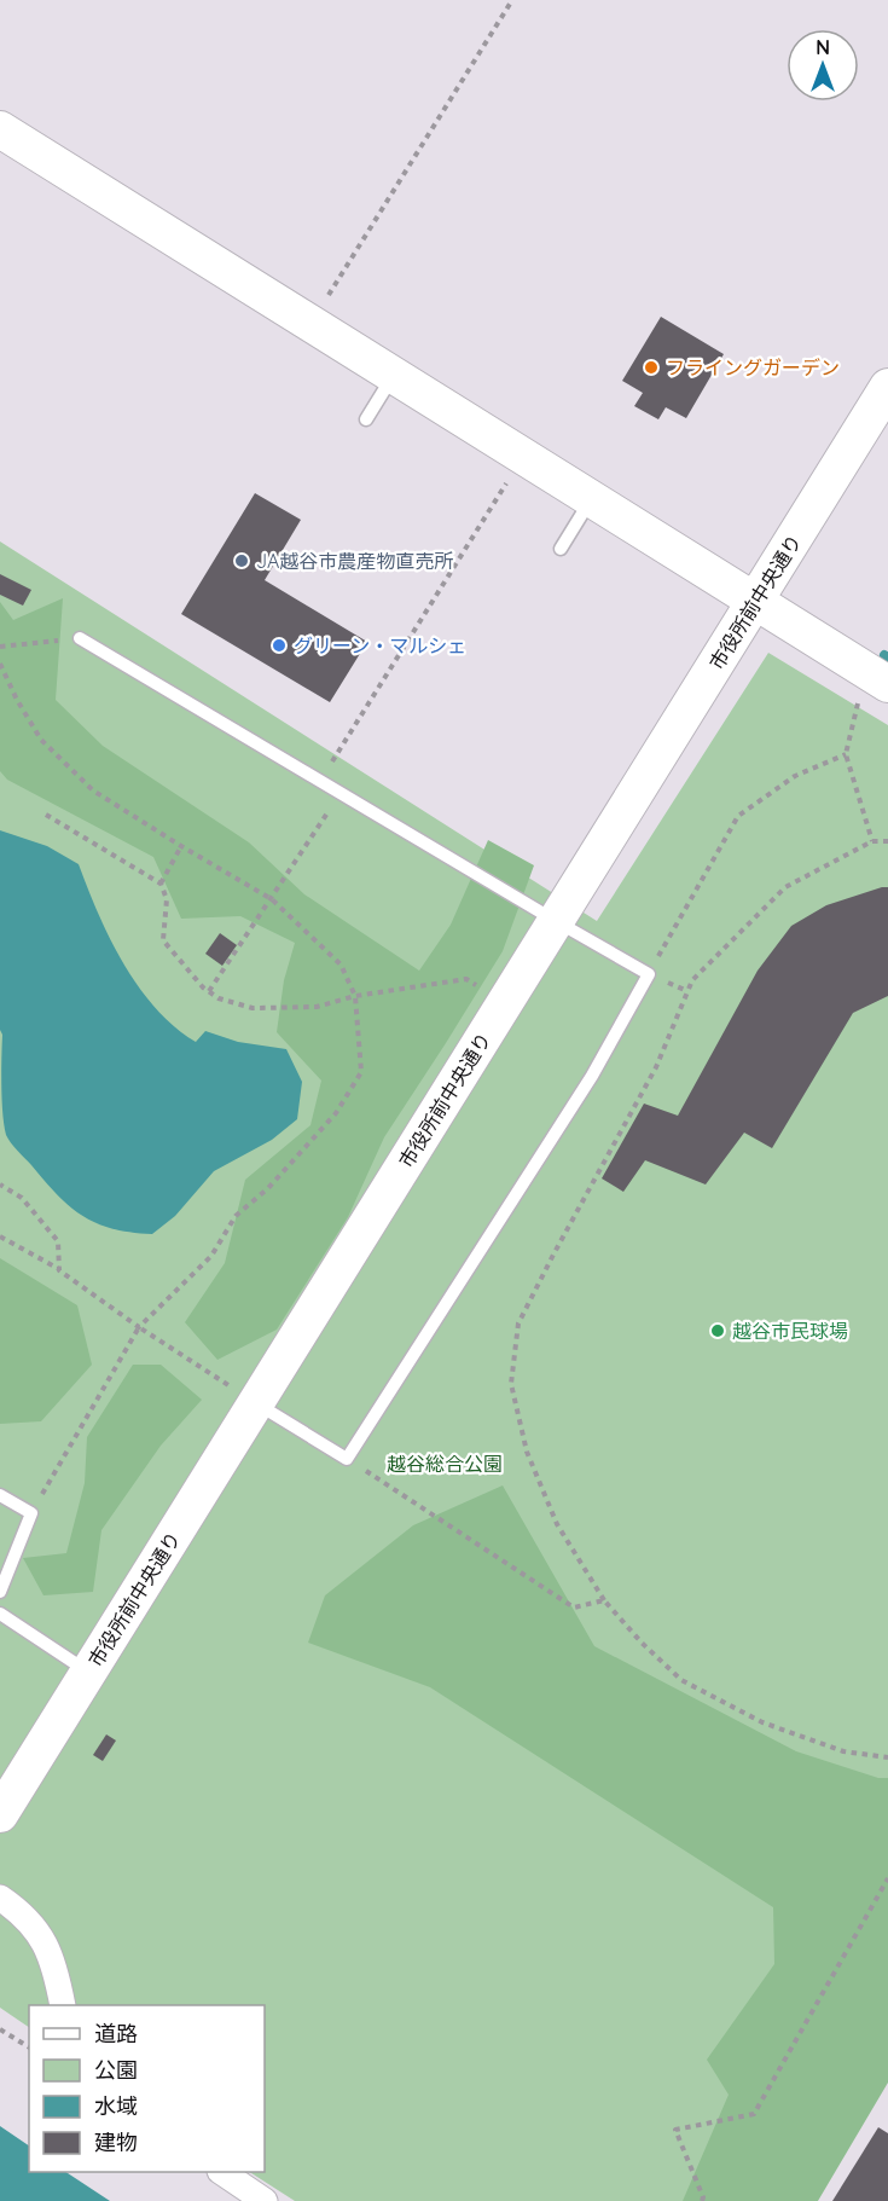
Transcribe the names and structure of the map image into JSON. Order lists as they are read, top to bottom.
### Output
{
  "streets": {
    "street": ["市役所前中央通り"]
  },
  "parks": ["越谷総合公園"],
  "places": [
    "フライングガーデン",
    "JA越谷市農産物直売所",
    "グリーン・マルシェ",
    "越谷市民球場"
  ],
  "legend": [
    "道路",
    "公園",
    "水域",
    "建物"
  ],
  "north": "top"
}
